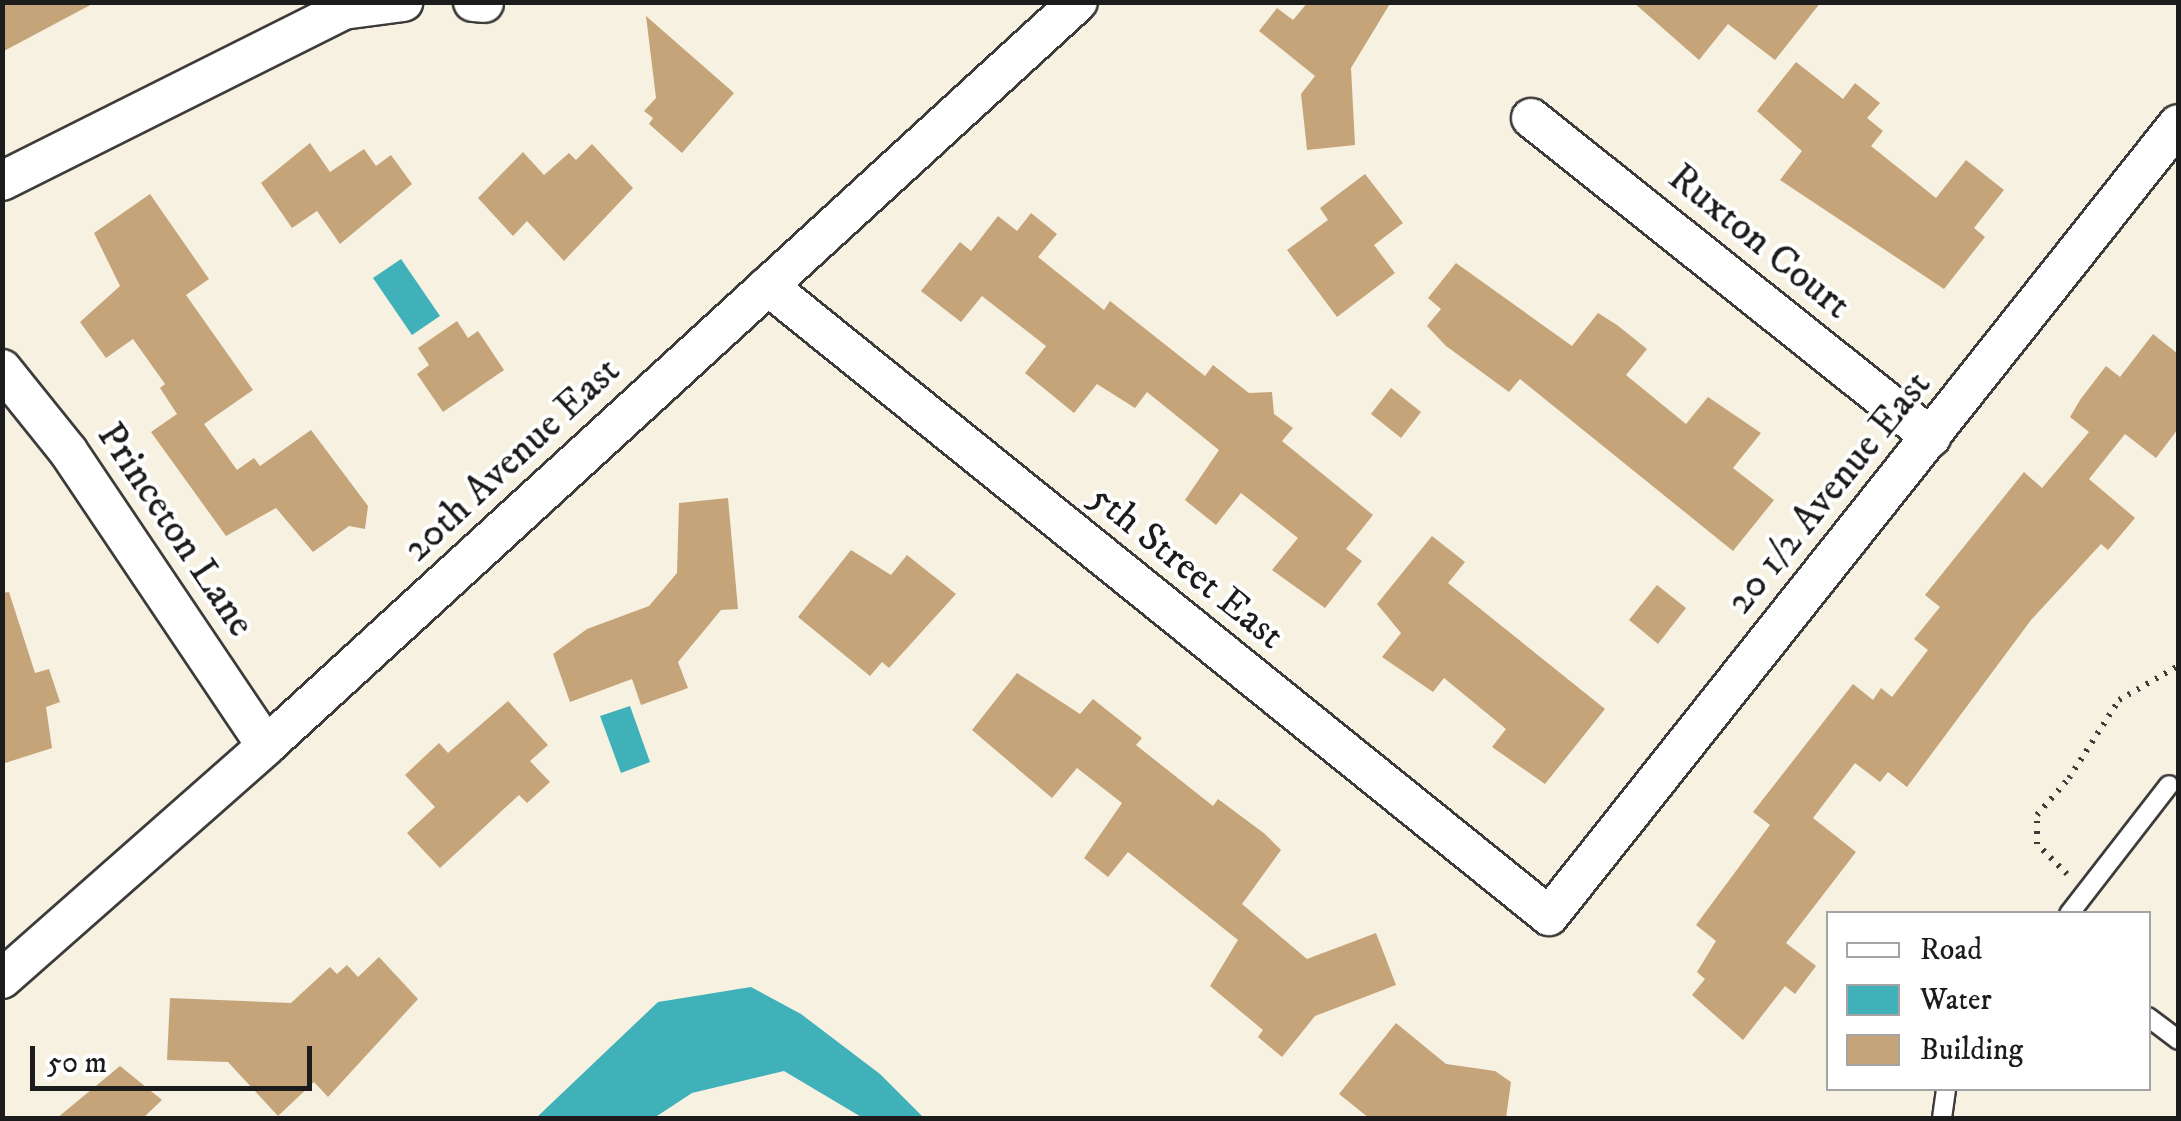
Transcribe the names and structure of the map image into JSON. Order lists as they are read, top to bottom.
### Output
{
  "streets": {
    "street": [
      "Ruxton Court",
      "20th Avenue East",
      "20 1/2 Avenue East",
      "Princeton Lane",
      "5th Street East"
    ]
  },
  "crossings": [
    ["Ruxton Court", "20 1/2 Avenue East"],
    ["20th Avenue East", "Princeton Lane"],
    ["20th Avenue East", "5th Street East"],
    ["20 1/2 Avenue East", "5th Street East"]
  ],
  "legend": ["Road", "Water", "Building"],
  "scale_bar": "50 m"
}
